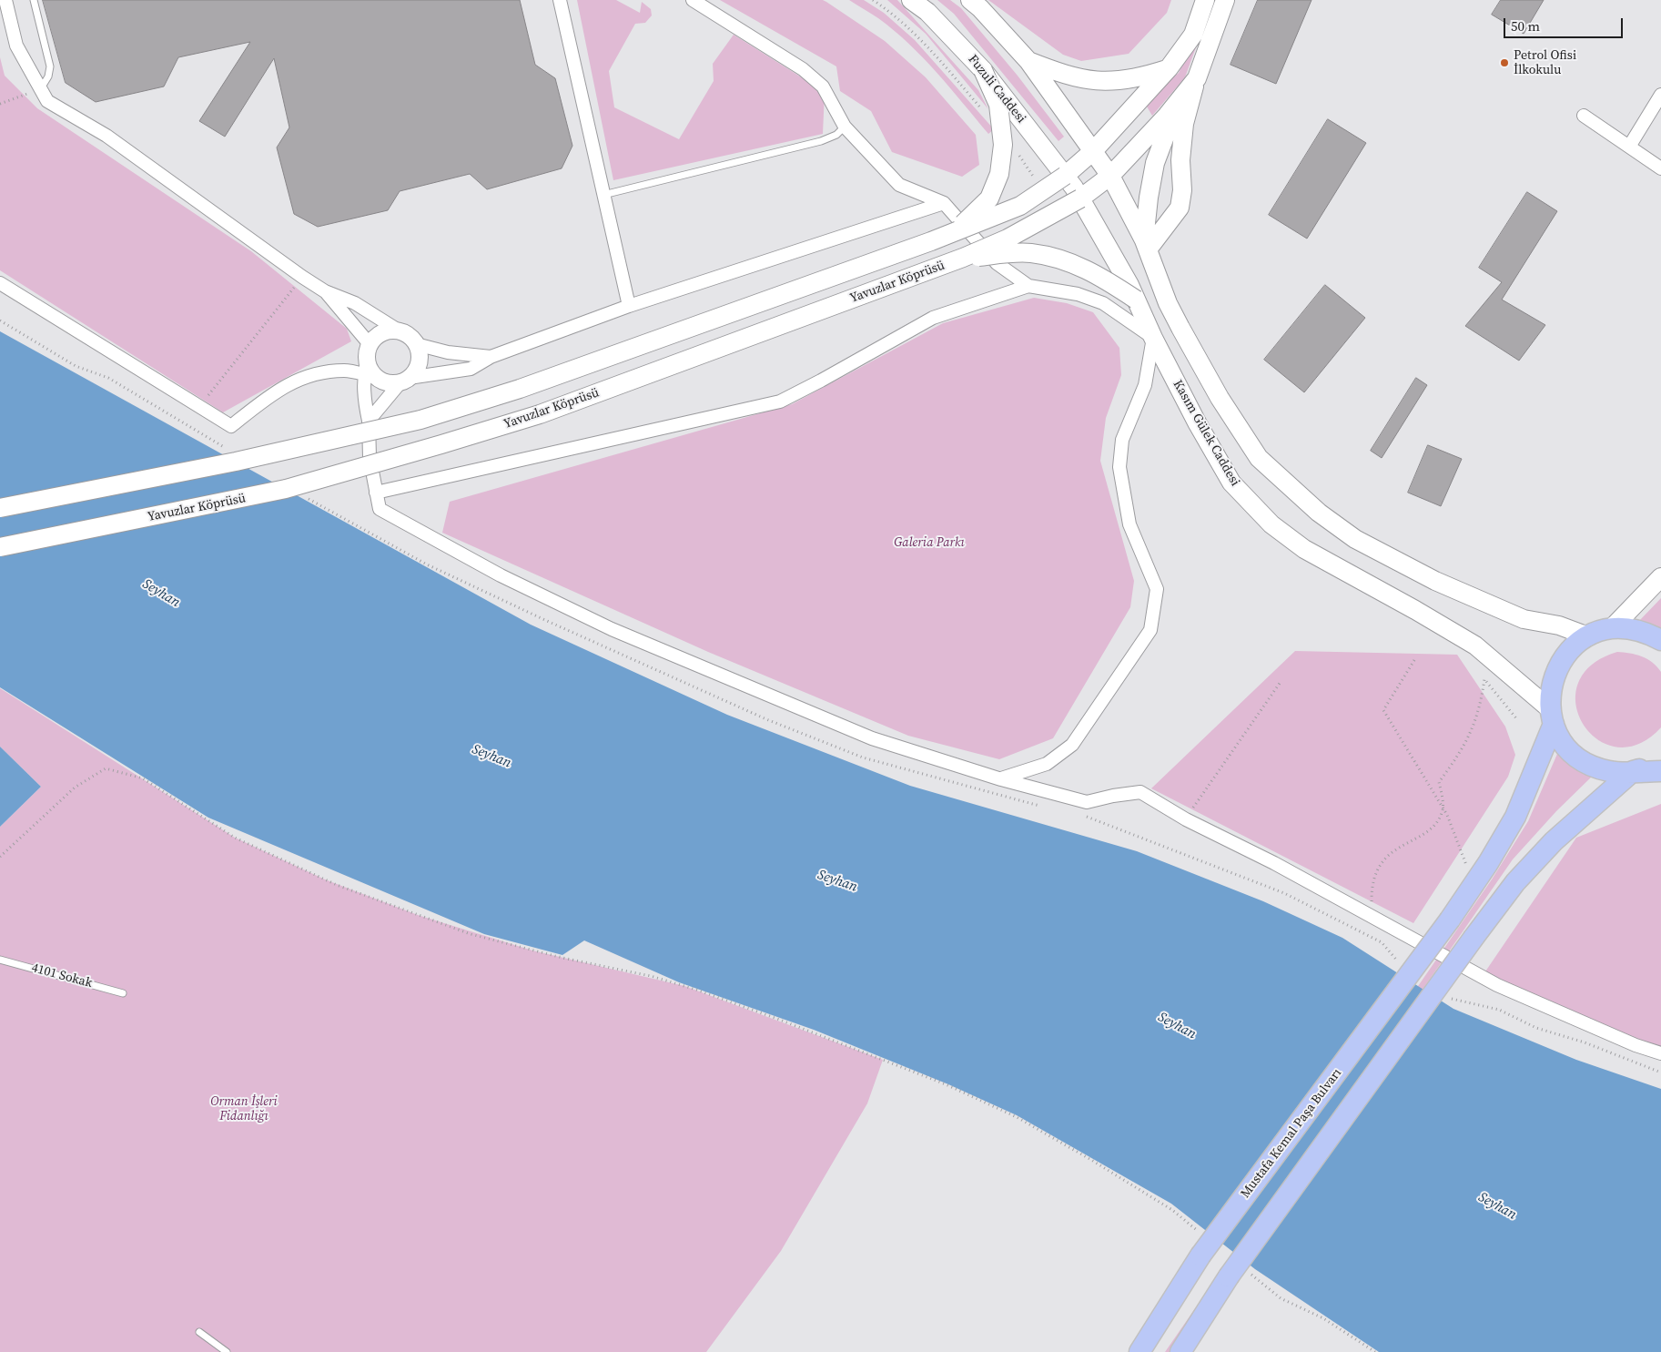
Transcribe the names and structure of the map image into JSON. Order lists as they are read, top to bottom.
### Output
{
  "streets": {
    "main road": [
      "Fuzuli Caddesi",
      "Yavuzlar Köprüsü",
      "Kasım Gülek Caddesi",
      "Mustafa Kemal Paşa Bulvarı"
    ],
    "lane": ["4101 Sokak"]
  },
  "crossings": [
    ["Fuzuli Caddesi", "Yavuzlar Köprüsü"],
    ["Fuzuli Caddesi", "Kasım Gülek Caddesi"],
    ["Yavuzlar Köprüsü", "Kasım Gülek Caddesi"],
    ["Kasım Gülek Caddesi", "Mustafa Kemal Paşa Bulvarı"]
  ],
  "water": ["Seyhan"],
  "parks": ["Galeria Parkı", "Orman İşleri Fidanlığı"],
  "places": ["Petrol Ofisi İlkokulu"],
  "scale_bar": "50 m"
}
